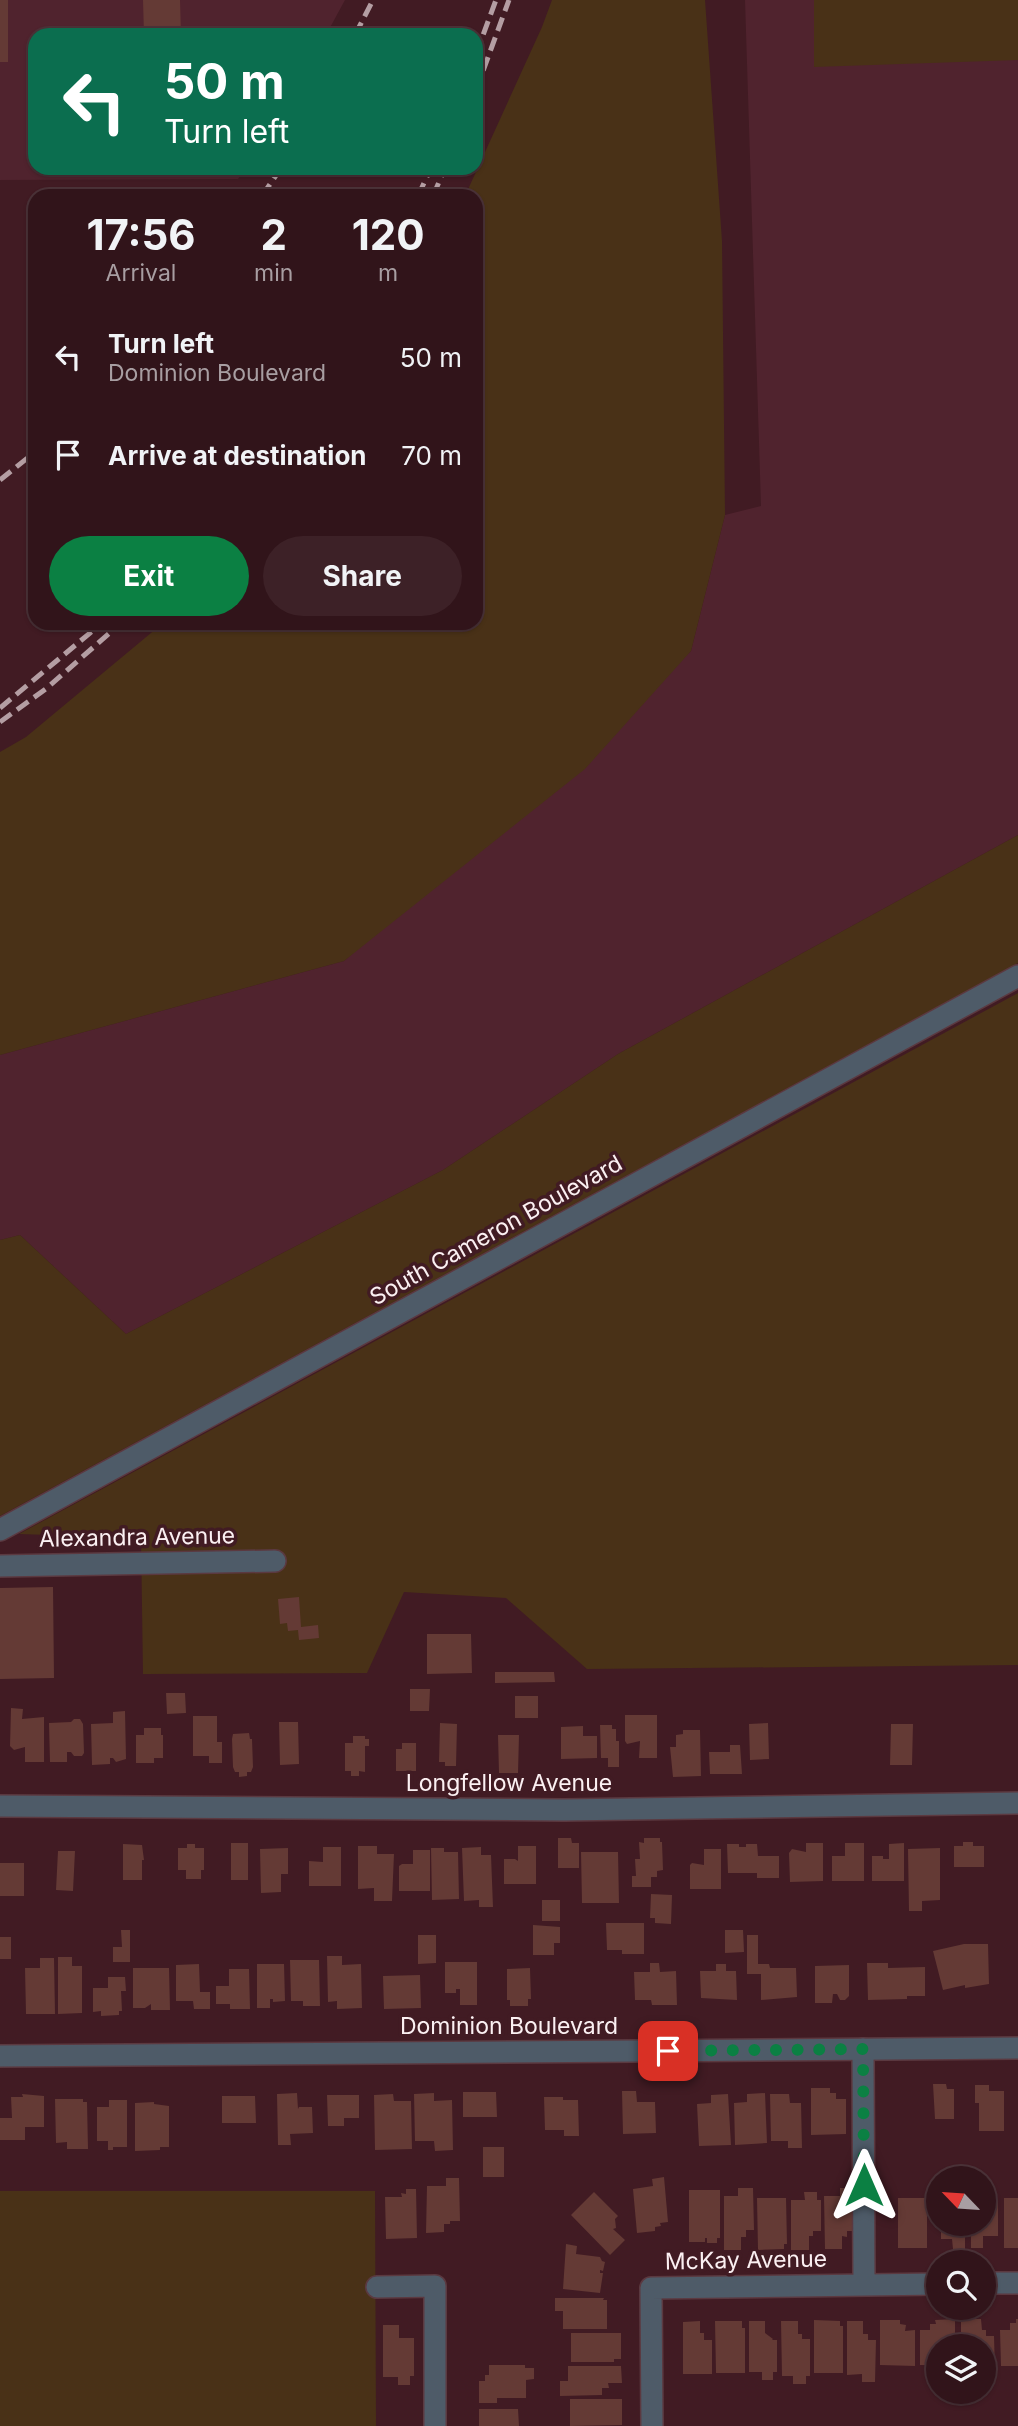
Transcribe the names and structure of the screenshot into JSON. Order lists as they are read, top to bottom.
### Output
{
  "streets": {
    "street": [
      "South Cameron Boulevard",
      "Alexandra Avenue",
      "Longfellow Avenue",
      "Dominion Boulevard",
      "McKay Avenue"
    ]
  },
  "north": "top left",
  "page": {
    "turn": ["50 m", "Turn left"],
    "eta": [
      "17:56",
      "Arrival",
      "2",
      "min",
      "120",
      "m"
    ],
    "list": [
      {
        "name": "Turn left",
        "note": "Dominion Boulevard",
        "value": "50 m"
      },
      {
        "name": "Arrive at destination",
        "value": "70 m"
      }
    ],
    "buttons": ["Exit", "Share"]
  }
}
